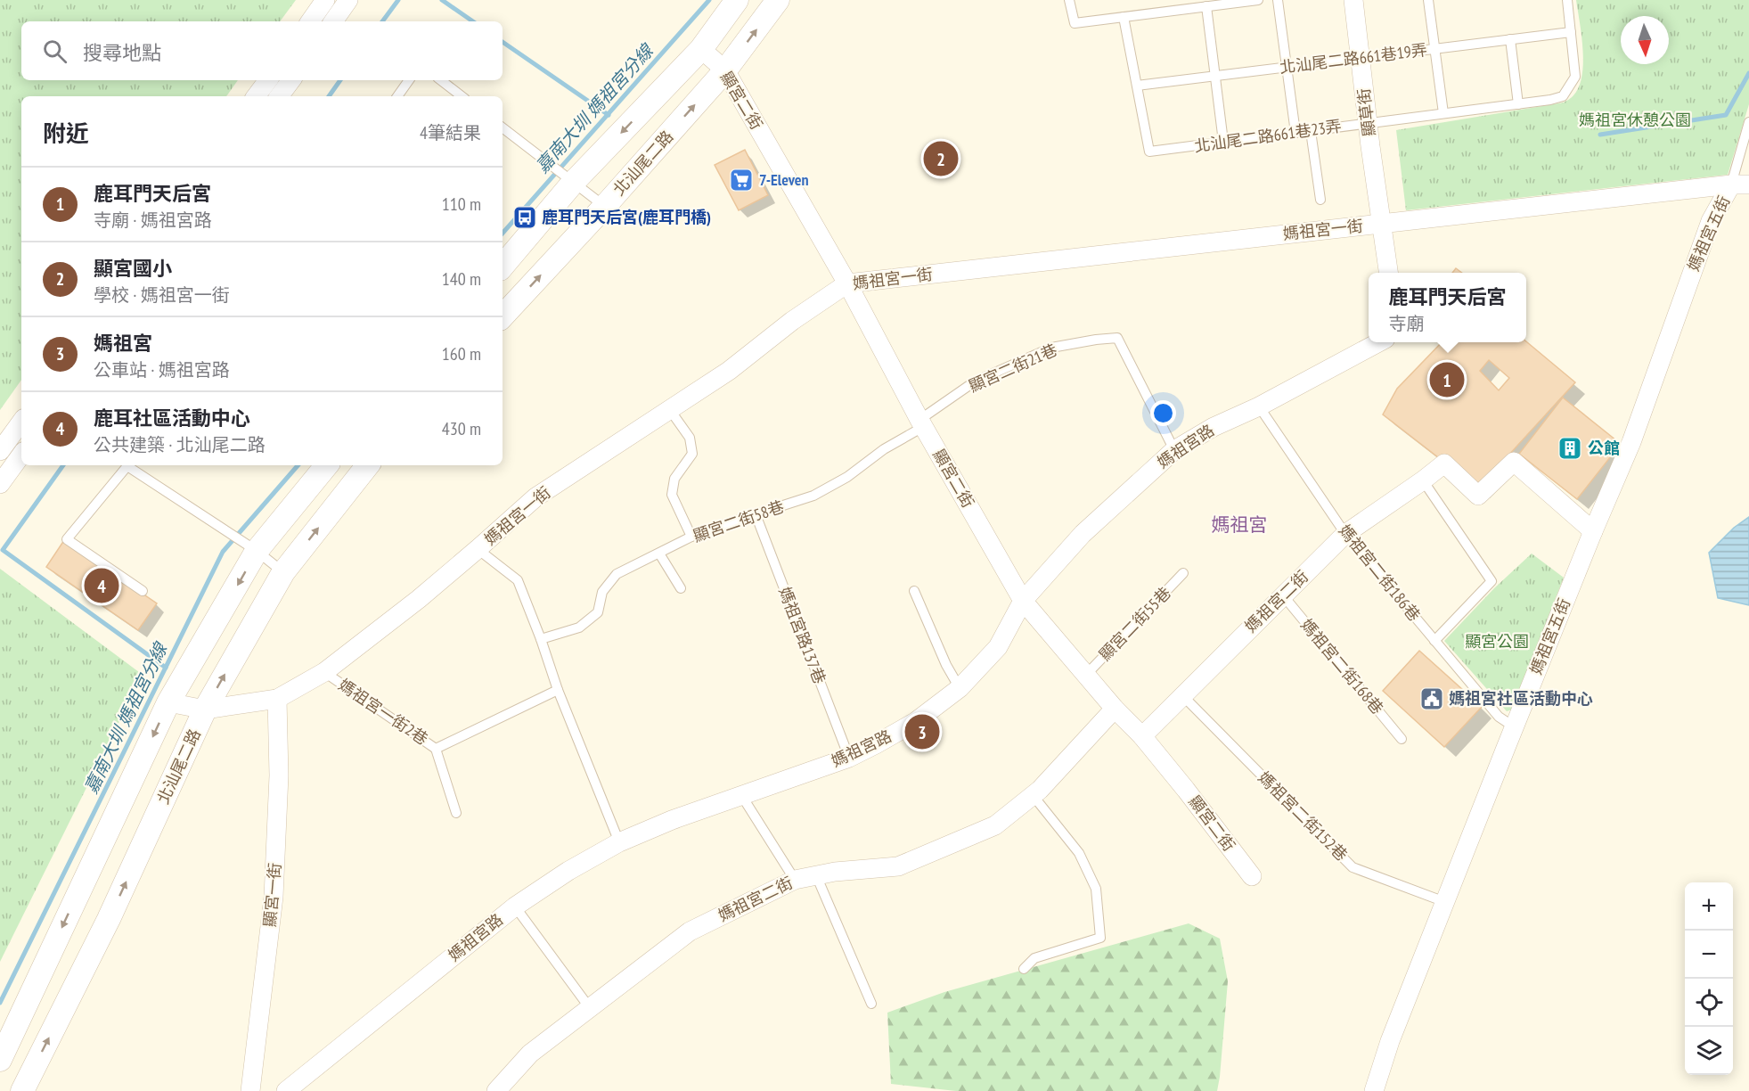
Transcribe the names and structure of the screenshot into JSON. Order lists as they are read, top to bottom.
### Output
{
  "streets": {
    "street": [
      "顯宮二街",
      "顯草街",
      "北汕尾二路",
      "媽祖宮一街",
      "媽祖宮五街",
      "媽祖宮路",
      "媽祖宮二街",
      "顯宮一街"
    ],
    "lane": [
      "北汕尾二路661巷19弄",
      "北汕尾二路661巷23弄",
      "顯宮二街21巷",
      "顯宮二街58巷",
      "媽祖宮二街186巷",
      "顯宮二街55巷",
      "媽祖宮路137巷",
      "媽祖宮二街168巷",
      "媽祖宮一街2巷",
      "媽祖宮二街152巷"
    ]
  },
  "crossings": [
    ["北汕尾二路661巷19弄", "顯草街"],
    ["北汕尾二路661巷19弄", "北汕尾二路661巷23弄"],
    ["顯宮二街", "北汕尾二路"],
    ["顯宮二街", "媽祖宮一街"],
    ["顯宮二街", "顯宮二街21巷"],
    ["顯宮二街", "媽祖宮路"],
    ["顯宮二街", "顯宮二街58巷"],
    ["顯宮二街", "媽祖宮二街"],
    ["顯宮二街", "顯宮二街55巷"],
    ["顯草街", "北汕尾二路661巷23弄"],
    ["顯草街", "媽祖宮一街"],
    ["北汕尾二路", "媽祖宮一街"],
    ["媽祖宮一街", "媽祖宮五街"],
    ["媽祖宮一街", "媽祖宮一街2巷"],
    ["媽祖宮一街", "顯宮一街"],
    ["媽祖宮五街", "媽祖宮二街186巷"],
    ["媽祖宮五街", "媽祖宮二街"],
    ["媽祖宮五街", "媽祖宮二街152巷"],
    ["顯宮二街21巷", "媽祖宮路"],
    ["顯宮二街21巷", "顯宮二街58巷"],
    ["媽祖宮路", "媽祖宮二街186巷"],
    ["媽祖宮路", "媽祖宮路137巷"],
    ["顯宮二街58巷", "媽祖宮路137巷"],
    ["媽祖宮二街186巷", "媽祖宮二街"],
    ["媽祖宮二街", "媽祖宮二街168巷"],
    ["媽祖宮二街", "媽祖宮二街152巷"]
  ],
  "districts": ["媽祖宮"],
  "water": ["嘉南大圳 媽祖宮分線"],
  "parks": ["媽祖宮休憩公園", "顯宮公園"],
  "places": {
    "supermarket": ["7-Eleven"],
    "bus stop": ["鹿耳門天后宮(鹿耳門橋)"],
    "building": ["公館"],
    "public building": ["媽祖宮社區活動中心"]
  },
  "north": "bottom",
  "page": {
    "search": "搜尋地點",
    "heading": ["附近", "4筆結果"],
    "pins": [
      "2",
      "1",
      "4",
      "3"
    ],
    "list": [
      {
        "mark": "1",
        "name": "鹿耳門天后宮",
        "note": "寺廟 · 媽祖宮路",
        "value": "110 m"
      },
      {
        "mark": "2",
        "name": "顯宮國小",
        "note": "學校 · 媽祖宮一街",
        "value": "140 m"
      },
      {
        "mark": "3",
        "name": "媽祖宮",
        "note": "公車站 · 媽祖宮路",
        "value": "160 m"
      },
      {
        "mark": "4",
        "name": "鹿耳社區活動中心",
        "note": "公共建築 · 北汕尾二路",
        "value": "430 m"
      }
    ],
    "popup": ["鹿耳門天后宮", "寺廟"],
    "map_buttons": ["+", "−"]
  }
}
